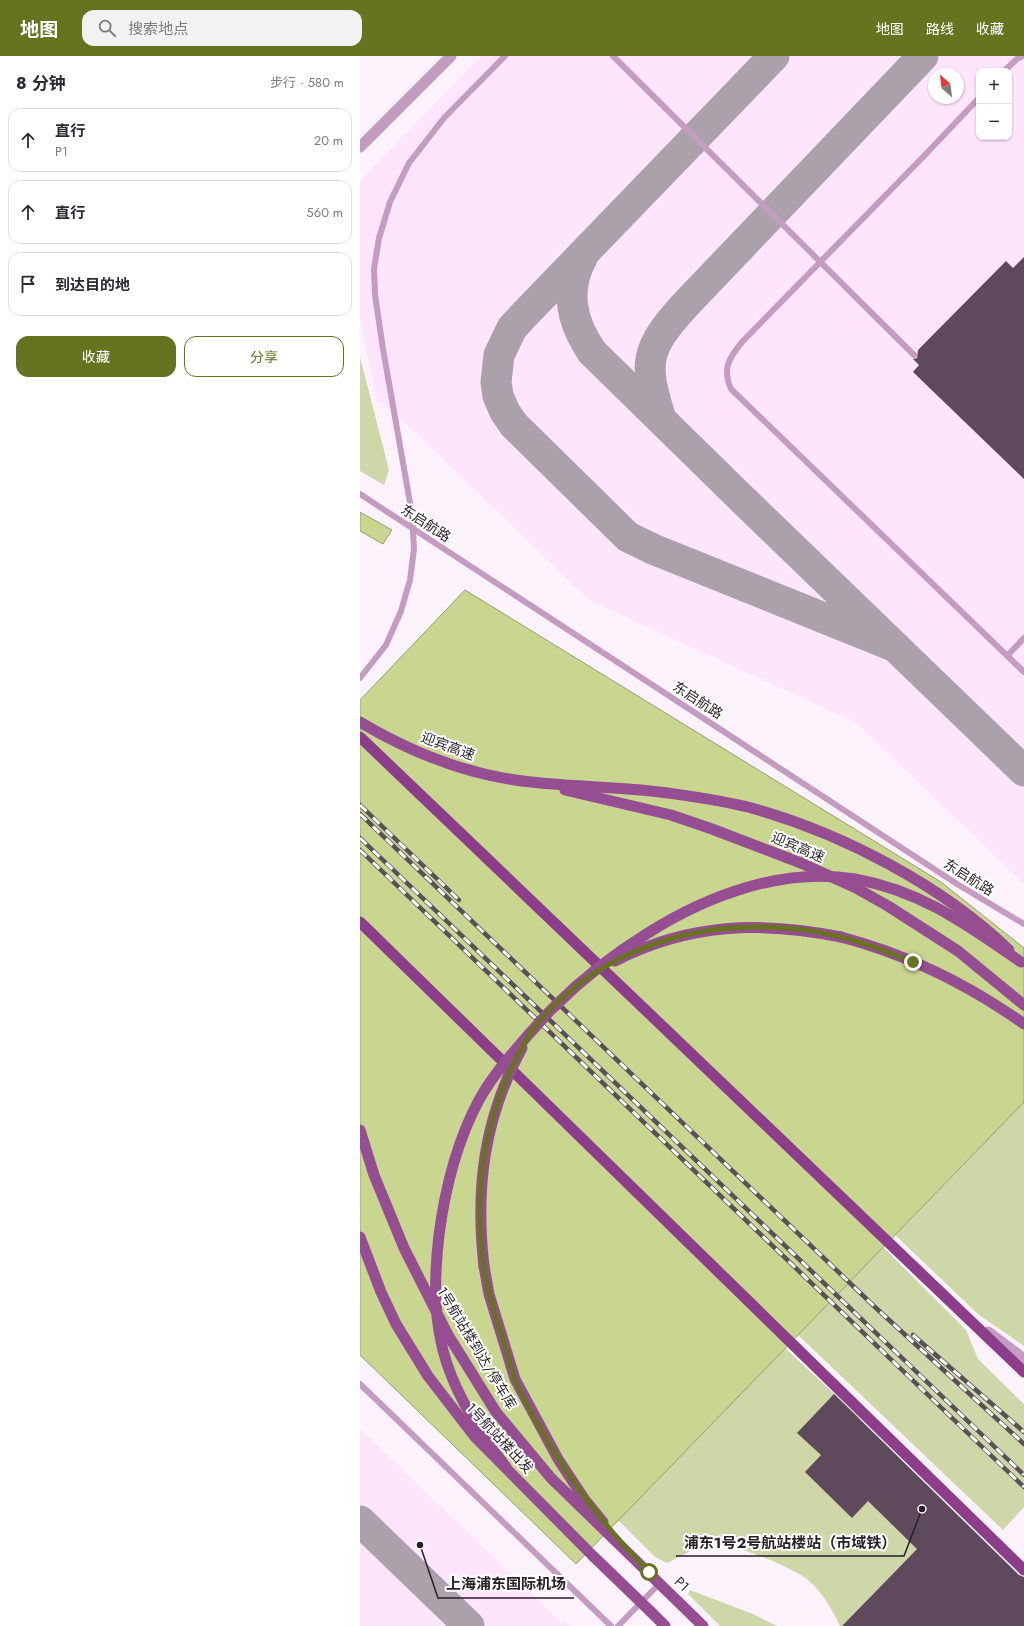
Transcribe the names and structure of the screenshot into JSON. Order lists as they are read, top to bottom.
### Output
{
  "streets": {
    "main road": [
      "迎宾高速",
      "1号航站楼到达/停车库",
      "1号航站楼出发",
      "P1"
    ],
    "lane": ["东启航路"]
  },
  "crossings": [
    ["1号航站楼到达/停车库", "P1"]
  ],
  "places": ["浦东1号2号航站楼站（市域铁）", "上海浦东国际机场"],
  "north": "top left",
  "page": {
    "header": "地图",
    "search": "搜索地点",
    "nav": ["地图", "路线", "收藏"],
    "heading": ["8 分钟", "步行 · 580 m"],
    "map_buttons": ["+", "−"],
    "list": [
      ["直行", "P1", "20 m"],
      ["直行", "560 m"],
      "到达目的地"
    ],
    "buttons": ["收藏", "分享"]
  }
}
